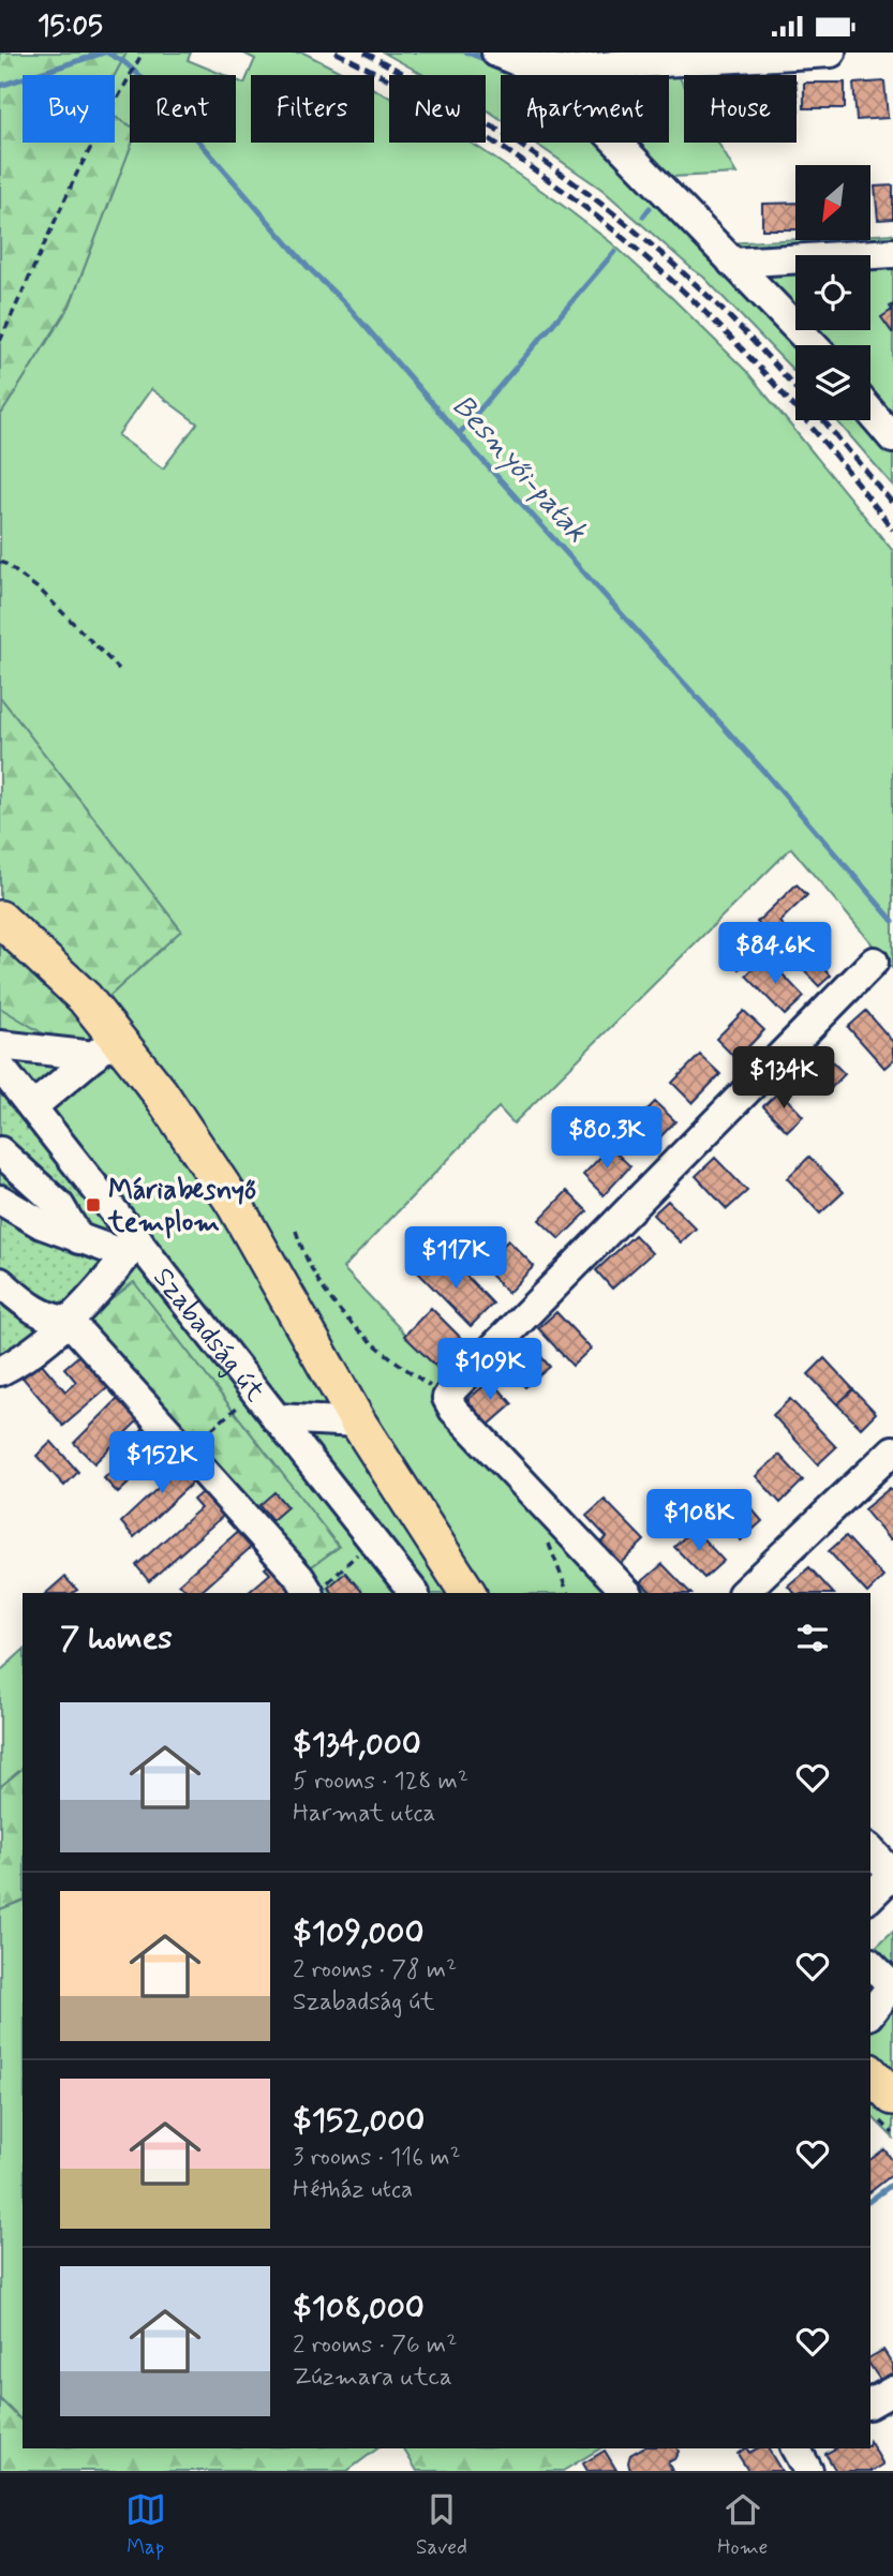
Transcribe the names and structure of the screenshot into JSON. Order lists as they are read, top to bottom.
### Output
{
  "streets": {
    "street": ["Szabadság út"]
  },
  "water": ["Besnyői-patak"],
  "places": {
    "transit": ["Máriabesnyő templom"]
  },
  "north": "bottom left",
  "page": {
    "status": "15:05",
    "chip": [
      "Buy",
      "Rent",
      "Filters",
      "New",
      "Apartment",
      "House"
    ],
    "price": [
      "$84.6K",
      "$134K",
      "$80.3K",
      "$117K",
      "$109K",
      "$152K",
      "$108K"
    ],
    "heading": "7 homes",
    "list": [
      {
        "name": "$134,000",
        "note": "5 rooms · 128 m² · Harmat utca"
      },
      {
        "name": "$109,000",
        "note": "2 rooms · 78 m² · Szabadság út"
      },
      {
        "name": "$152,000",
        "note": "3 rooms · 116 m² · Hétház utca"
      },
      {
        "name": "$108,000",
        "note": "2 rooms · 76 m² · Zúzmara utca"
      }
    ],
    "tabs": ["Map", "Saved", "Home"]
  }
}
